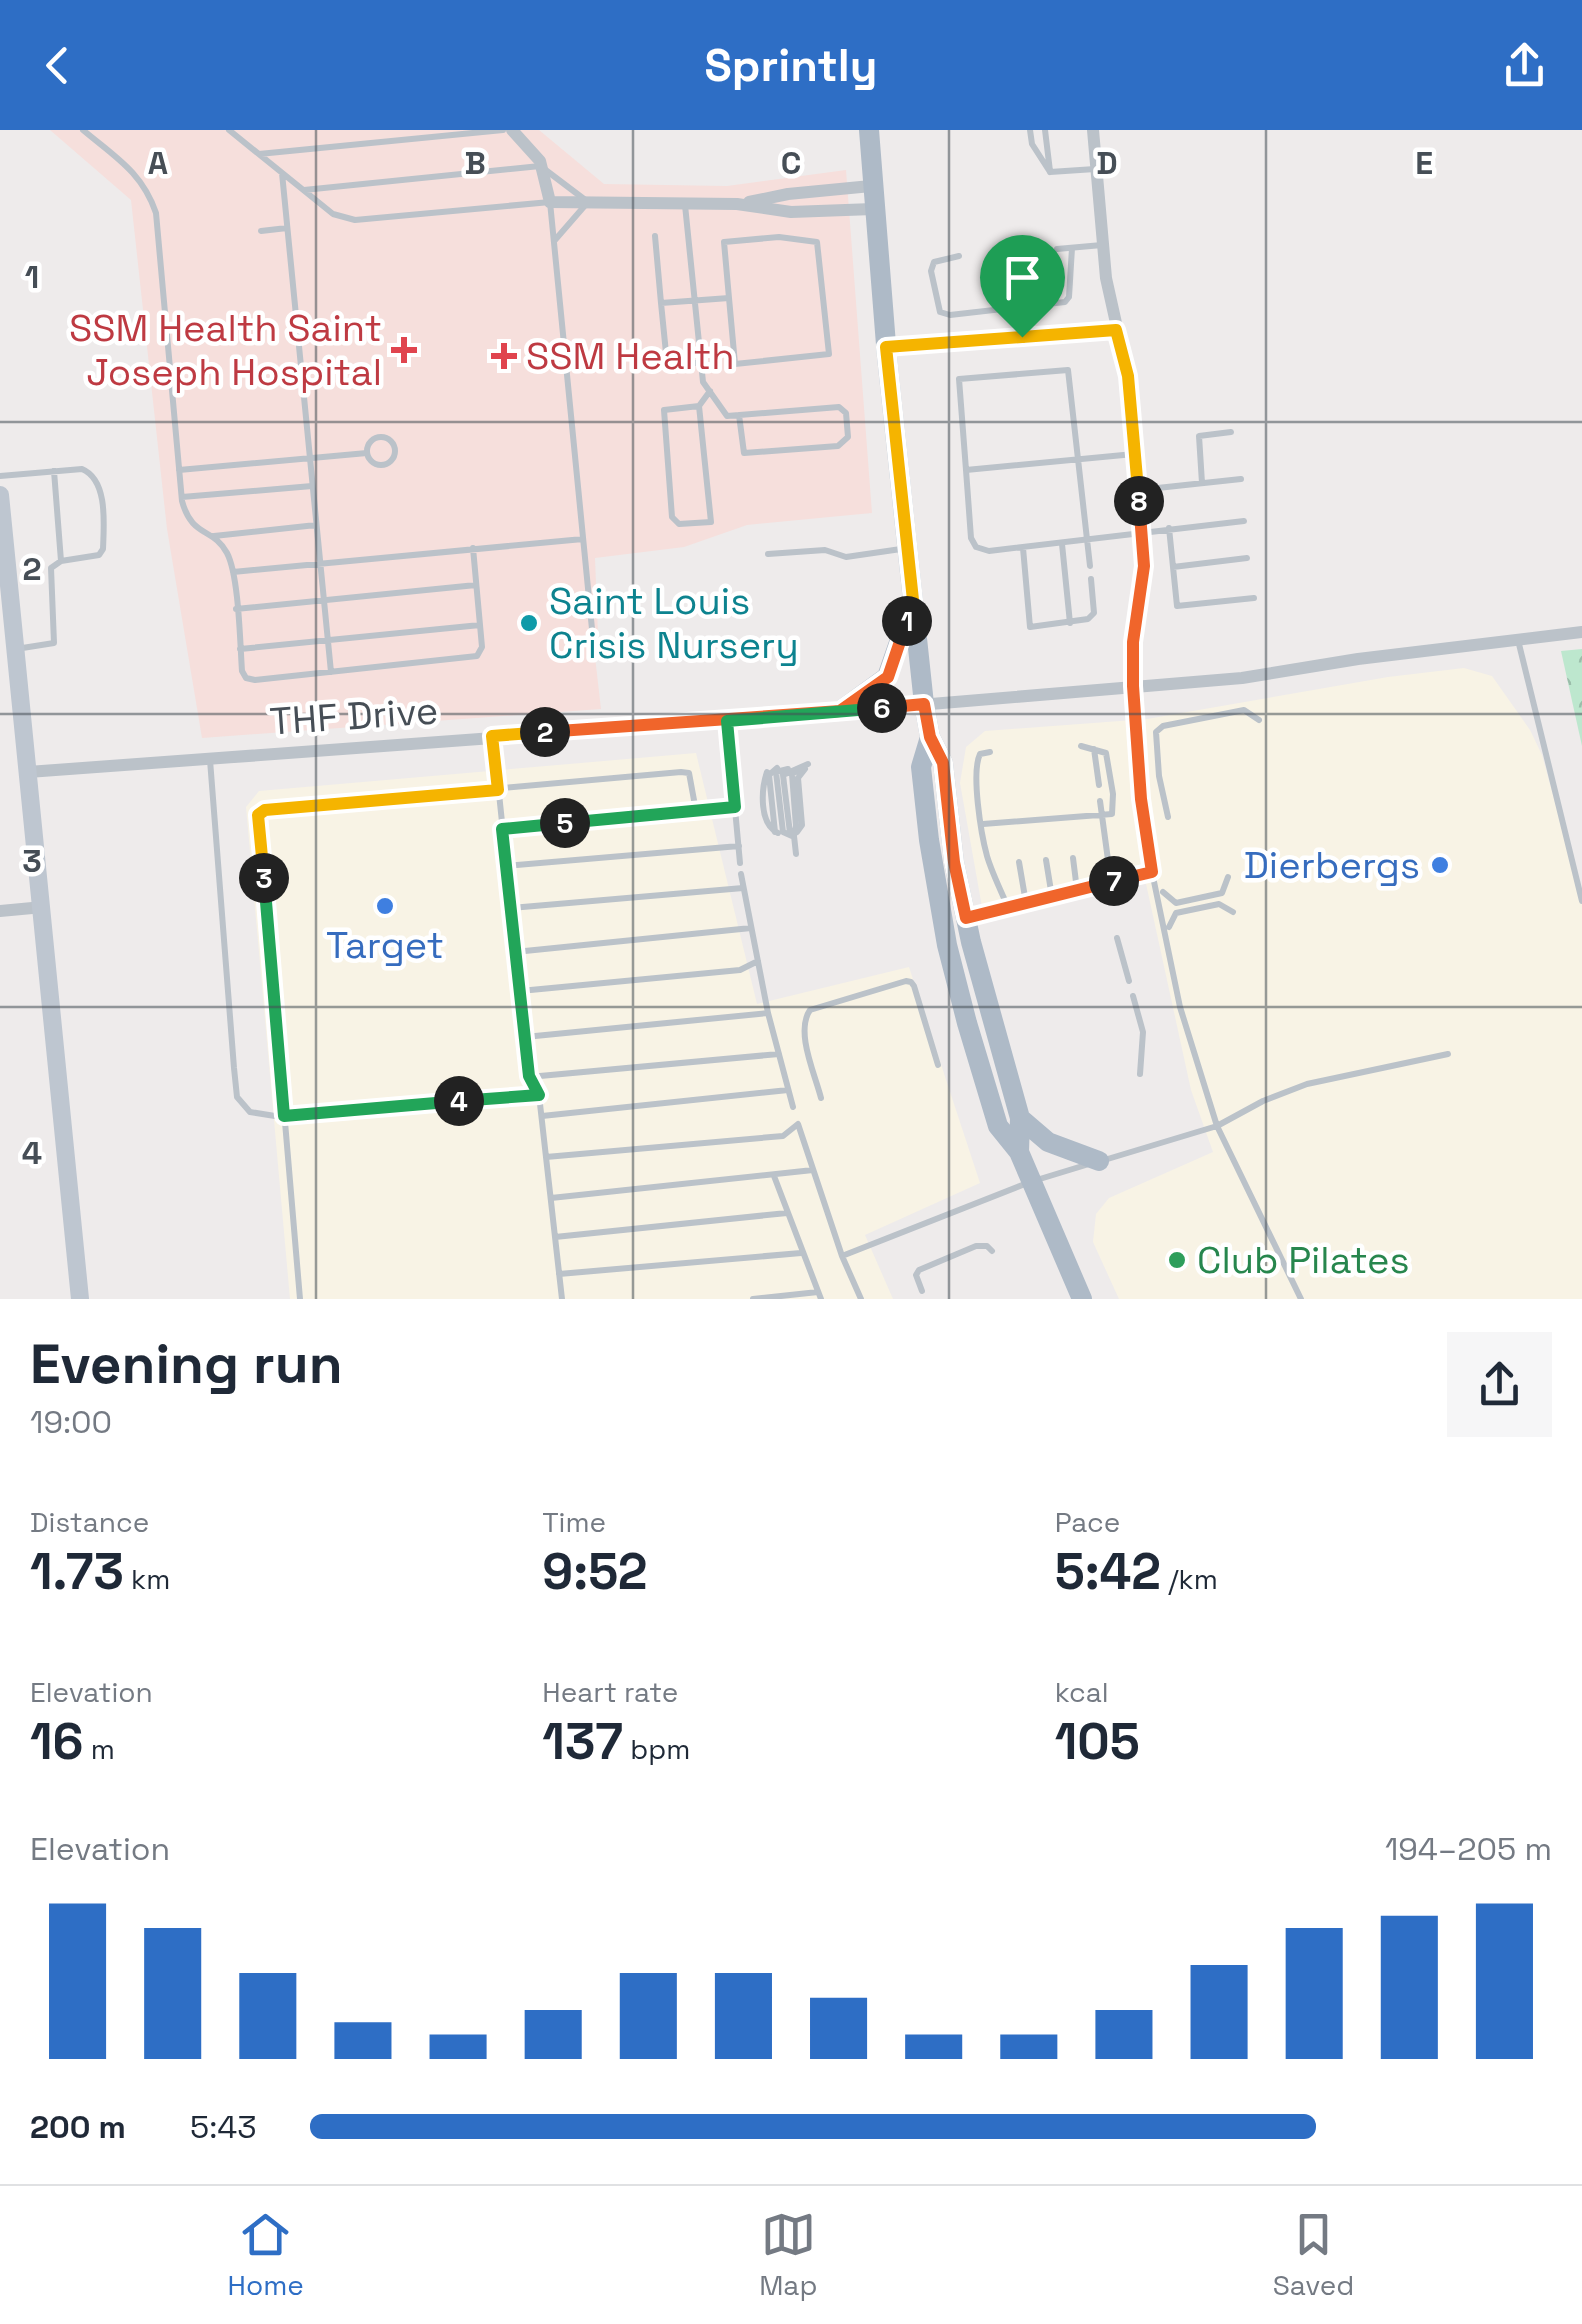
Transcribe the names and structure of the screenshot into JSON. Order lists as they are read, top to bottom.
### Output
{
  "streets": {
    "street": ["THF Drive"]
  },
  "places": {
    "health": ["SSM Health Saint Joseph Hospital", "SSM Health"],
    "other": [
      "Saint Louis Crisis Nursery",
      "Dierbergs",
      "Target",
      "Club Pilates"
    ]
  },
  "page": {
    "header": "Sprintly",
    "pins": [
      "8",
      "1",
      "6",
      "2",
      "5",
      "3",
      "7",
      "4"
    ],
    "heading": ["Evening run", "19:00"],
    "stats": [
      ["Distance", "1.73 km"],
      ["Time", "9:52"],
      ["Pace", "5:42 /km"],
      ["Elevation", "16 m"],
      ["Heart rate", "137 bpm"],
      ["kcal", "105"]
    ],
    "chart": ["Elevation", "194–205 m"],
    "list": [
      {
        "name": "200 m",
        "note": "5:43"
      }
    ],
    "tabs": ["Home", "Map", "Saved"]
  },
  "grid": {
    "columns": [
      "A",
      "B",
      "C",
      "D",
      "E"
    ],
    "rows": [
      "1",
      "2",
      "3",
      "4"
    ]
  }
}
